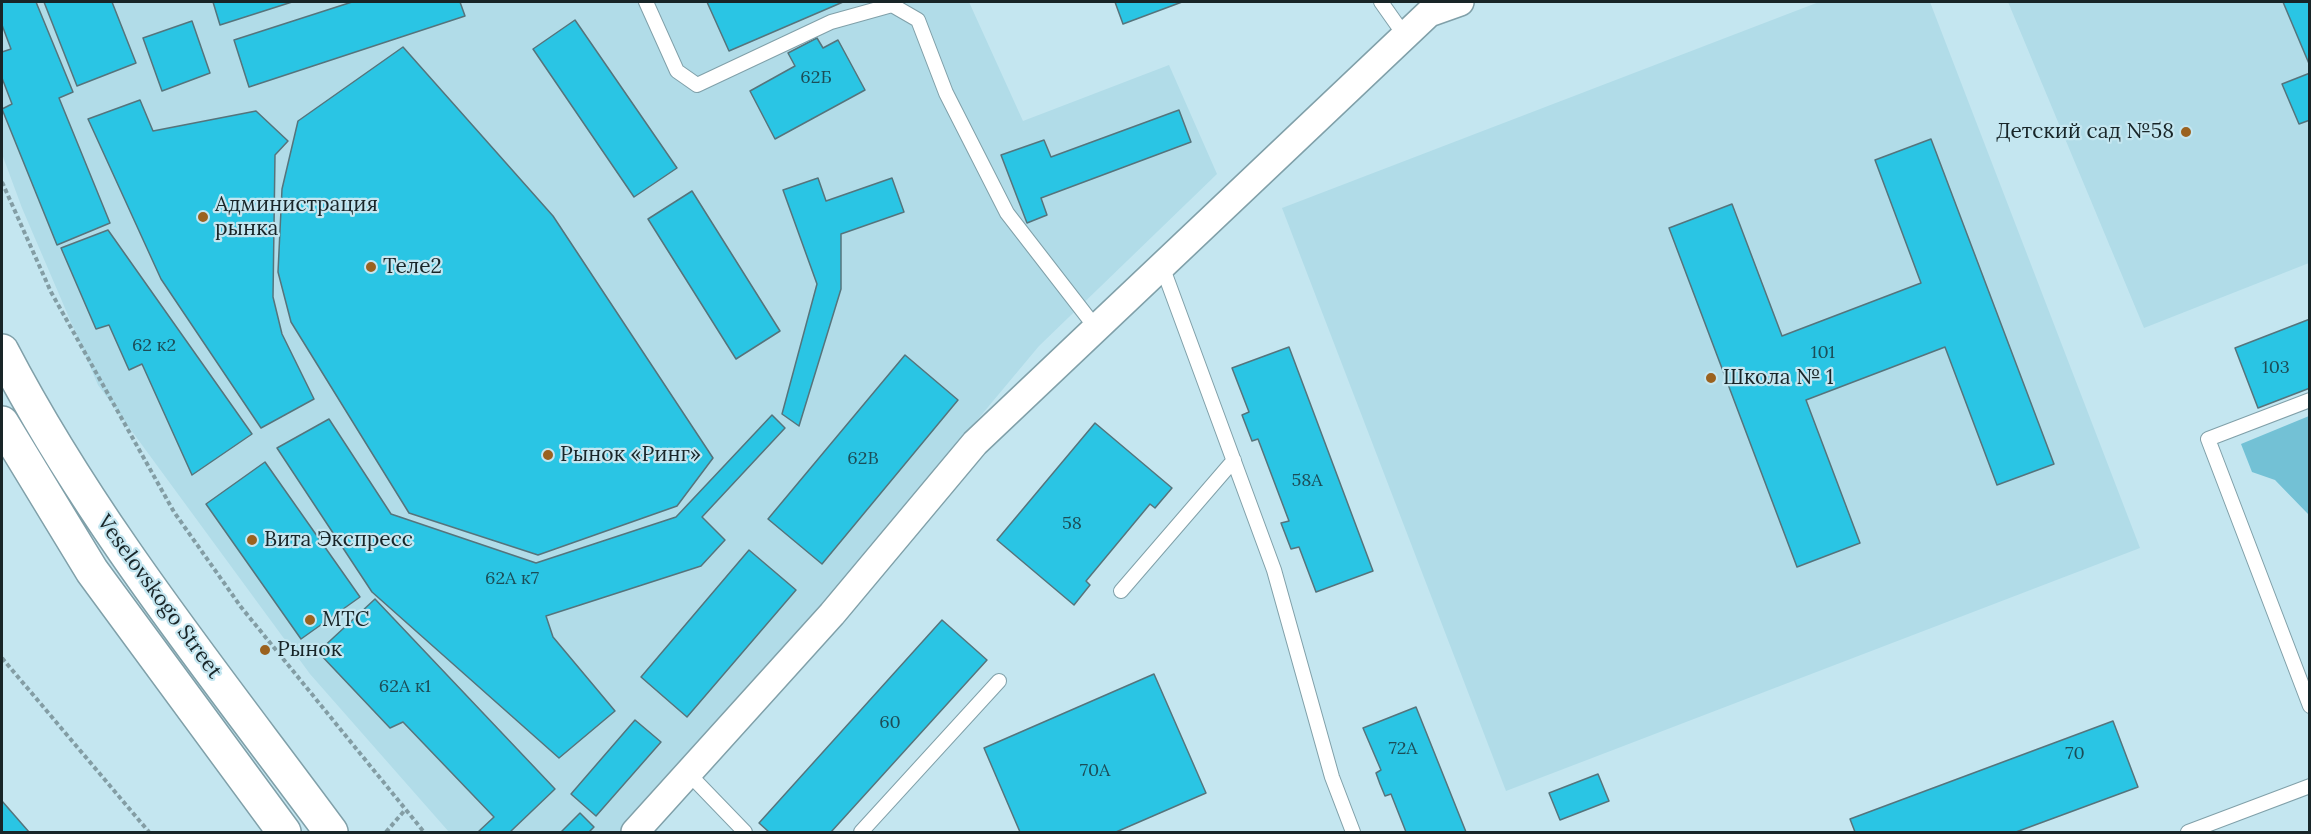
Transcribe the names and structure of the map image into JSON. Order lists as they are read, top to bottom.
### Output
{
  "streets": {
    "main road": ["Veselovskogo Street"]
  },
  "places": [
    "Детский сад №58",
    "Администрация рынка",
    "Теле2",
    "Школа № 1",
    "Рынок «Ринг»",
    "Вита Экспресс",
    "МТС",
    "Рынок"
  ],
  "house_numbers": [
    "62Б",
    "62 к2",
    "101",
    "103",
    "62В",
    "58А",
    "58",
    "62А к7",
    "62А к1",
    "60",
    "72А",
    "70",
    "70А"
  ]
}
